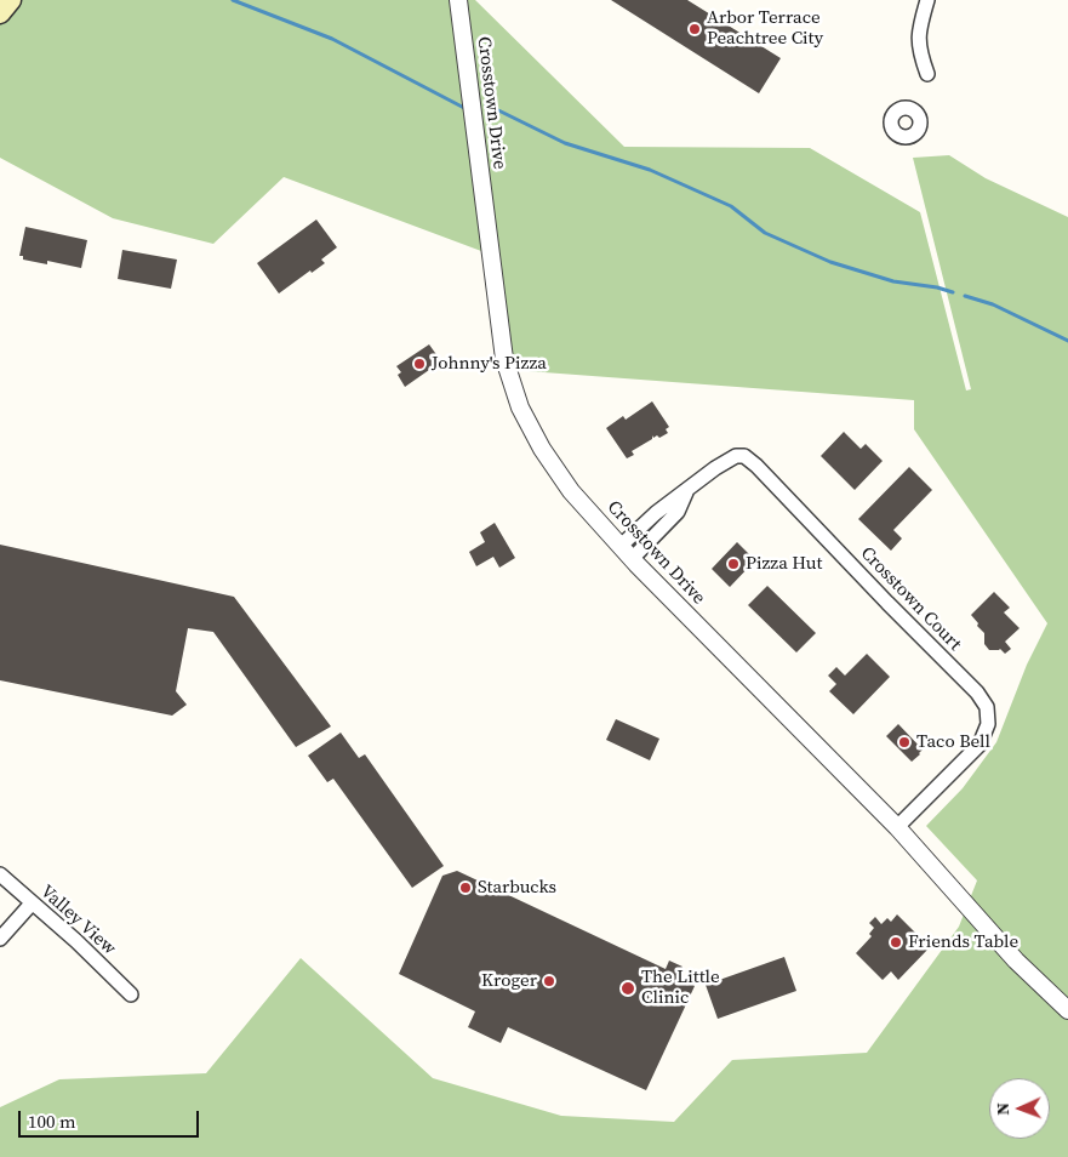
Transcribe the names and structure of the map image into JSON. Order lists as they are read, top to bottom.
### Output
{
  "streets": {
    "street": ["Crosstown Drive", "Crosstown Court", "Valley View"]
  },
  "crossings": [
    ["Crosstown Drive", "Crosstown Court"]
  ],
  "places": [
    "Arbor Terrace Peachtree City",
    "Johnny's Pizza",
    "Pizza Hut",
    "Taco Bell",
    "Starbucks",
    "Friends Table",
    "Kroger",
    "The Little Clinic"
  ],
  "scale_bar": "100 m",
  "north": "left"
}
